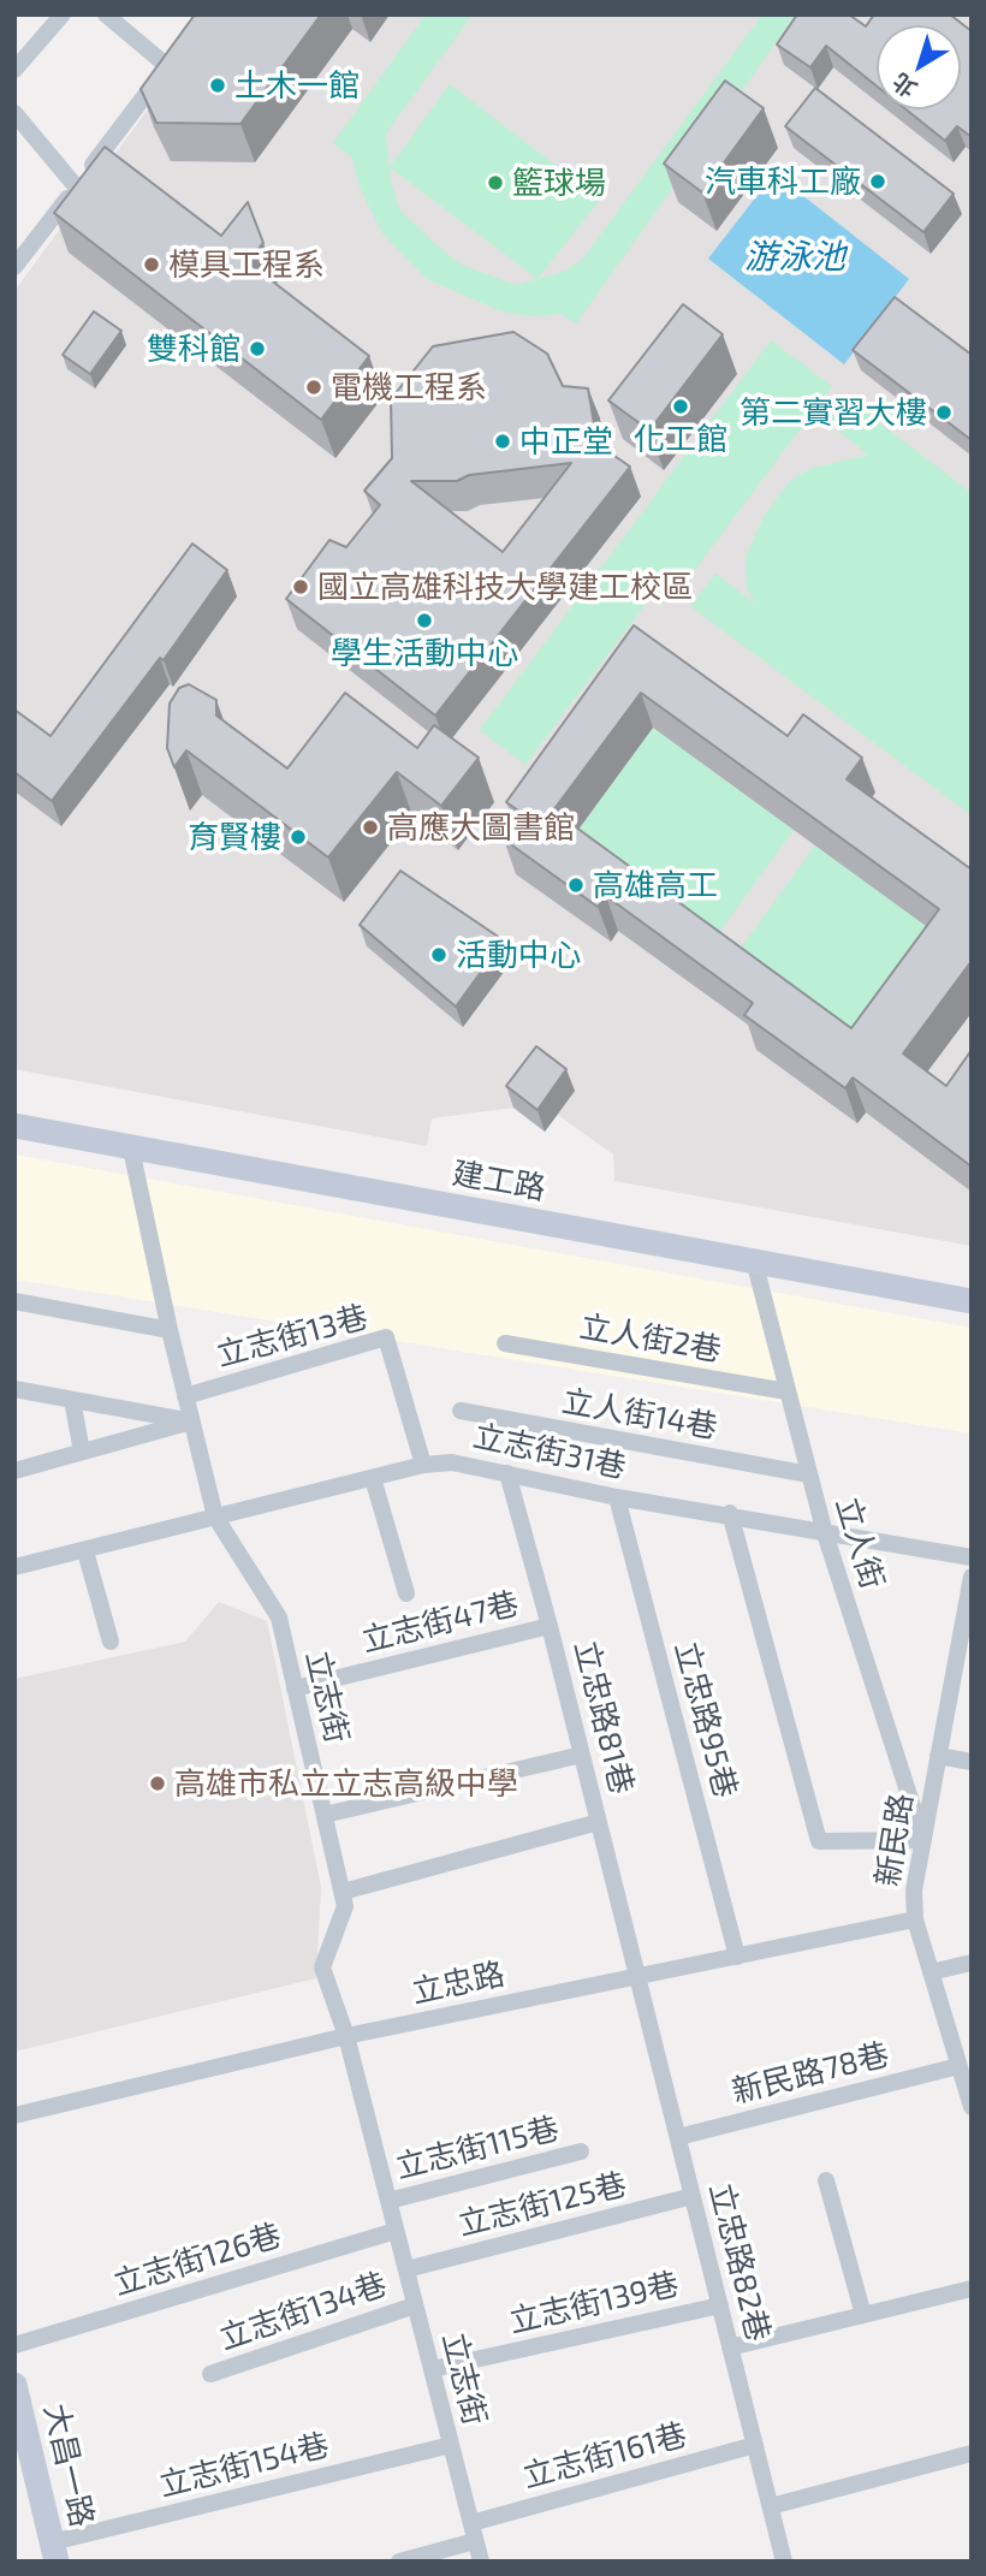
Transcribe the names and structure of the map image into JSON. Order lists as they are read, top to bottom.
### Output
{
  "streets": {
    "street": [
      "建工路",
      "立志街13巷",
      "立人街2巷",
      "立人街14巷",
      "立志街31巷",
      "立人街",
      "立志街47巷",
      "立志街",
      "立忠路81巷",
      "立忠路95巷",
      "新民路",
      "立忠路",
      "新民路78巷",
      "立志街115巷",
      "立志街125巷",
      "立志街126巷",
      "立忠路82巷",
      "立志街139巷",
      "立志街134巷",
      "立志街161巷",
      "大昌一路",
      "立志街154巷"
    ]
  },
  "crossings": [
    ["建工路", "立人街"],
    ["建工路", "立志街"],
    ["立志街13巷", "立志街31巷"],
    ["立志街13巷", "立志街"],
    ["立人街2巷", "立人街"],
    ["立人街14巷", "立人街"],
    ["立志街31巷", "立人街"],
    ["立志街31巷", "立志街"],
    ["立志街31巷", "立忠路81巷"],
    ["立志街31巷", "立忠路95巷"],
    ["立人街", "新民路"],
    ["立志街47巷", "立志街"],
    ["立志街47巷", "立忠路81巷"],
    ["立志街", "立忠路"],
    ["立志街", "立志街115巷"],
    ["立志街", "立志街125巷"],
    ["立志街", "立志街126巷"],
    ["立志街", "立志街139巷"],
    ["立志街", "立志街134巷"],
    ["立志街", "立志街161巷"],
    ["立志街", "立志街154巷"],
    ["立忠路81巷", "立忠路"],
    ["立忠路81巷", "立忠路82巷"],
    ["立忠路95巷", "立忠路"],
    ["新民路", "立忠路"],
    ["新民路", "新民路78巷"],
    ["立忠路", "立忠路82巷"],
    ["新民路78巷", "立忠路82巷"],
    ["立志街125巷", "立忠路82巷"],
    ["立忠路82巷", "立志街139巷"],
    ["立忠路82巷", "立志街161巷"],
    ["大昌一路", "立志街154巷"]
  ],
  "water": ["游泳池"],
  "places": [
    "土木一館",
    "汽車科工廠",
    "籃球場",
    "模具工程系",
    "雙科館",
    "電機工程系",
    "化工館",
    "第二實習大樓",
    "中正堂",
    "國立高雄科技大學建工校區",
    "學生活動中心",
    "高應大圖書館",
    "育賢樓",
    "高雄高工",
    "活動中心",
    "高雄市私立立志高級中學"
  ],
  "north": "bottom left"
}
